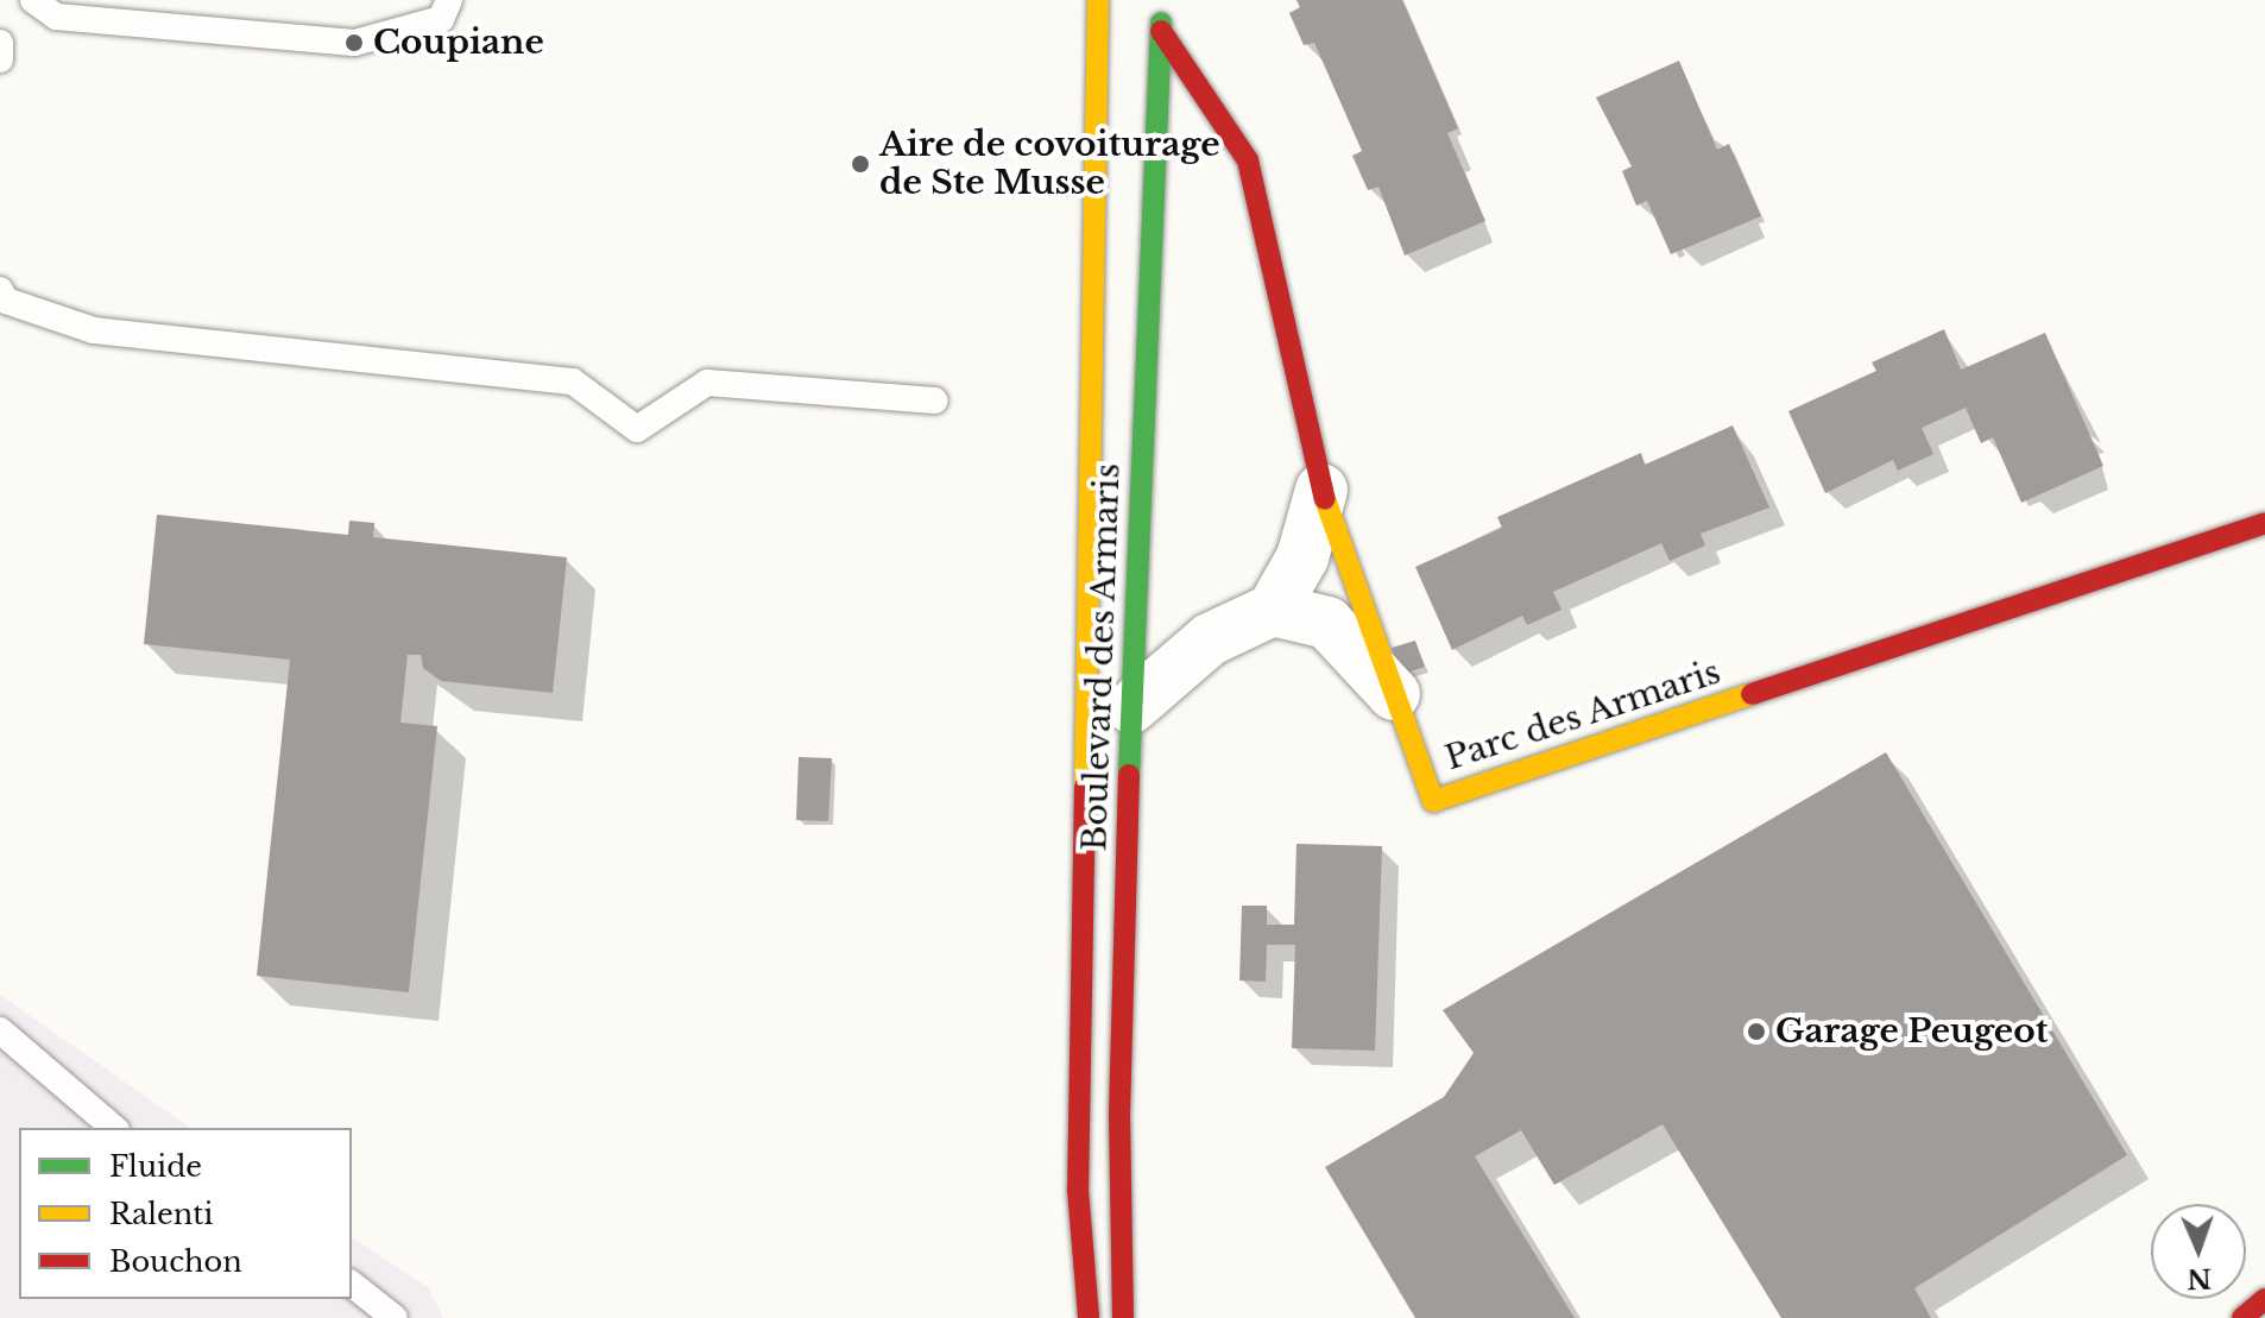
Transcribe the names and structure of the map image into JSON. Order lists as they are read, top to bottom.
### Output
{
  "streets": {
    "main road": ["Boulevard des Armaris", "Parc des Armaris"]
  },
  "crossings": [
    ["Boulevard des Armaris", "Parc des Armaris"]
  ],
  "places": ["Coupiane", "Aire de covoiturage de Ste Musse", "Garage Peugeot"],
  "legend": ["Fluide", "Ralenti", "Bouchon"],
  "north": "bottom"
}
